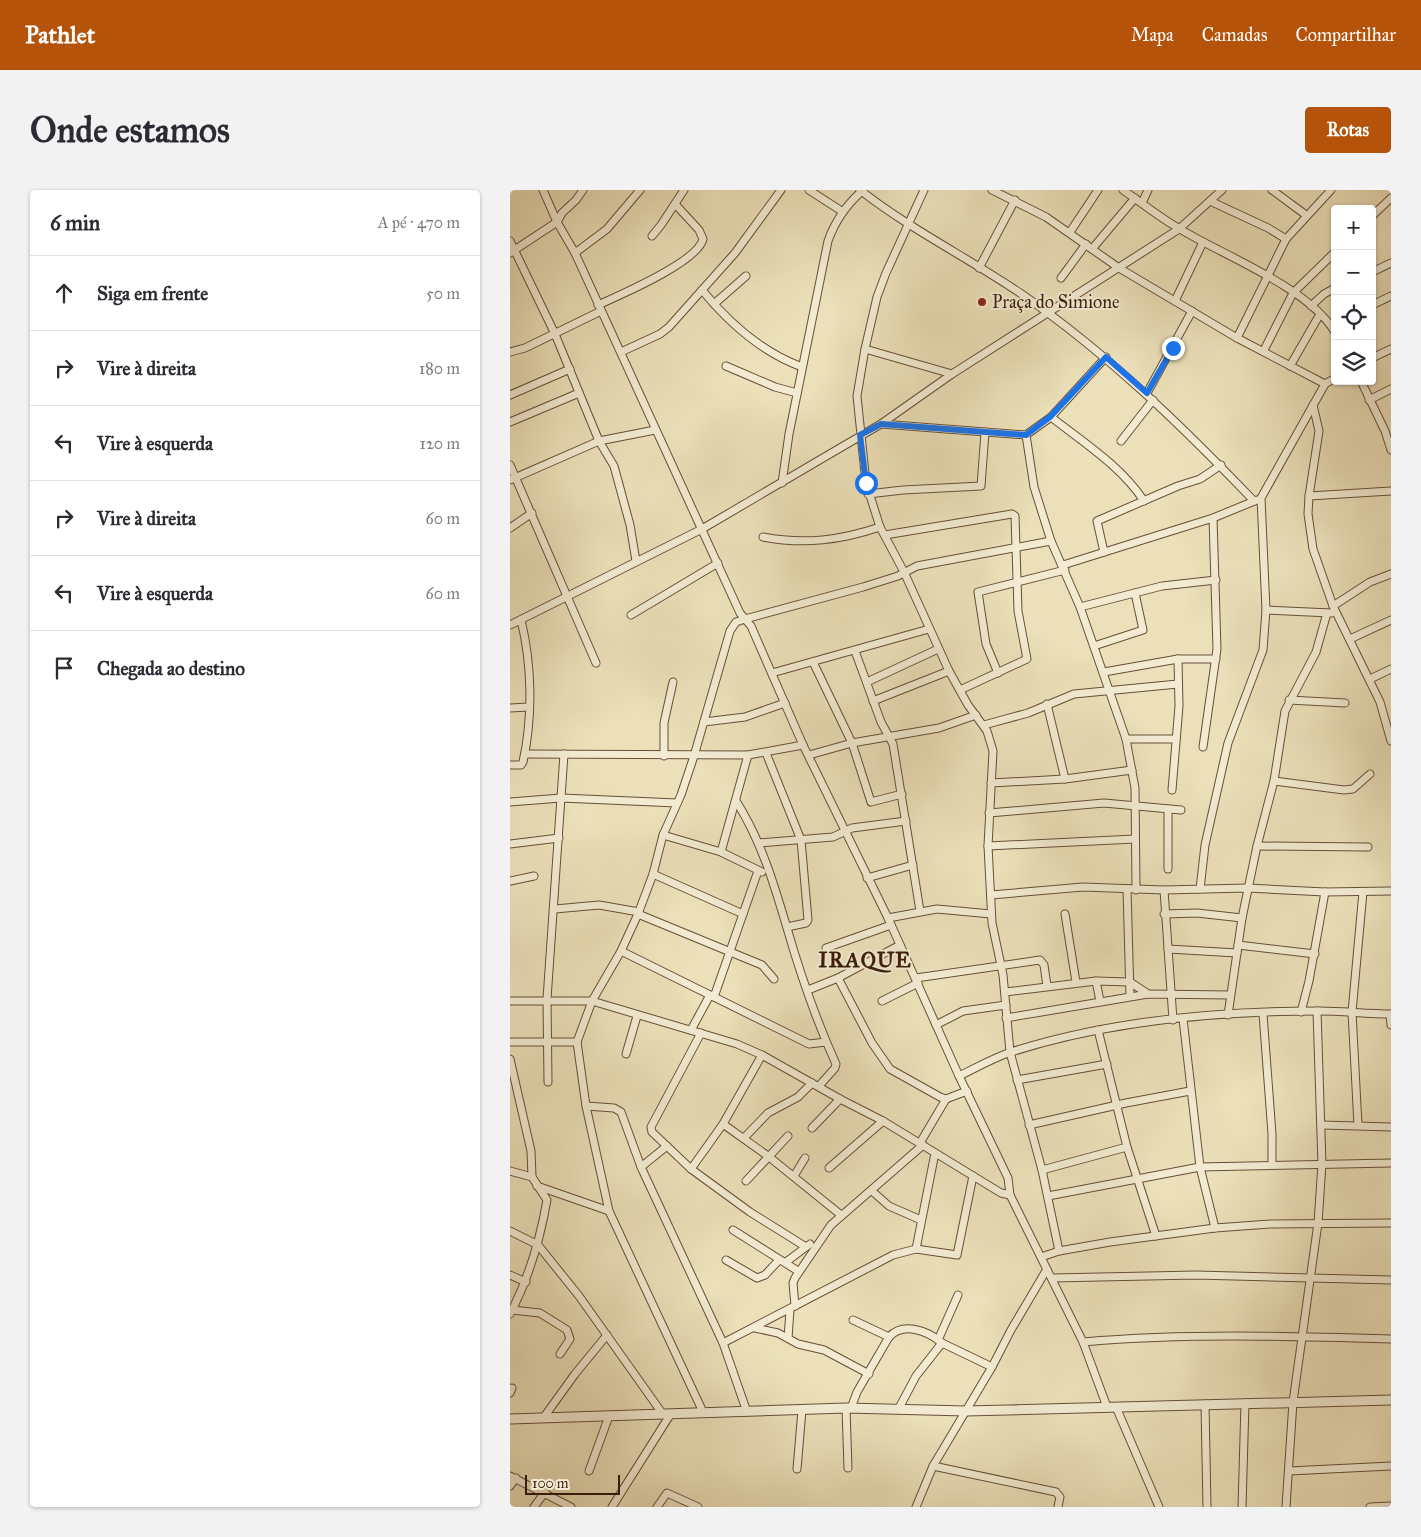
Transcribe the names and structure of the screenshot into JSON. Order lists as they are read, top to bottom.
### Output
{
  "districts": ["IRAQUE"],
  "places": ["Praça do Simione"],
  "scale_bar": "100 m",
  "page": {
    "header": "Pathlet",
    "nav": ["Mapa", "Camadas", "Compartilhar"],
    "buttons": "Rotas",
    "title": "Onde estamos",
    "heading": ["6 min", "A pé · 470 m"],
    "map_buttons": ["+", "−"],
    "list": [
      ["Siga em frente", "50 m"],
      ["Vire à direita", "180 m"],
      ["Vire à esquerda", "120 m"],
      ["Vire à direita", "60 m"],
      ["Vire à esquerda", "60 m"],
      "Chegada ao destino"
    ],
    "scale": "100 m"
  }
}
